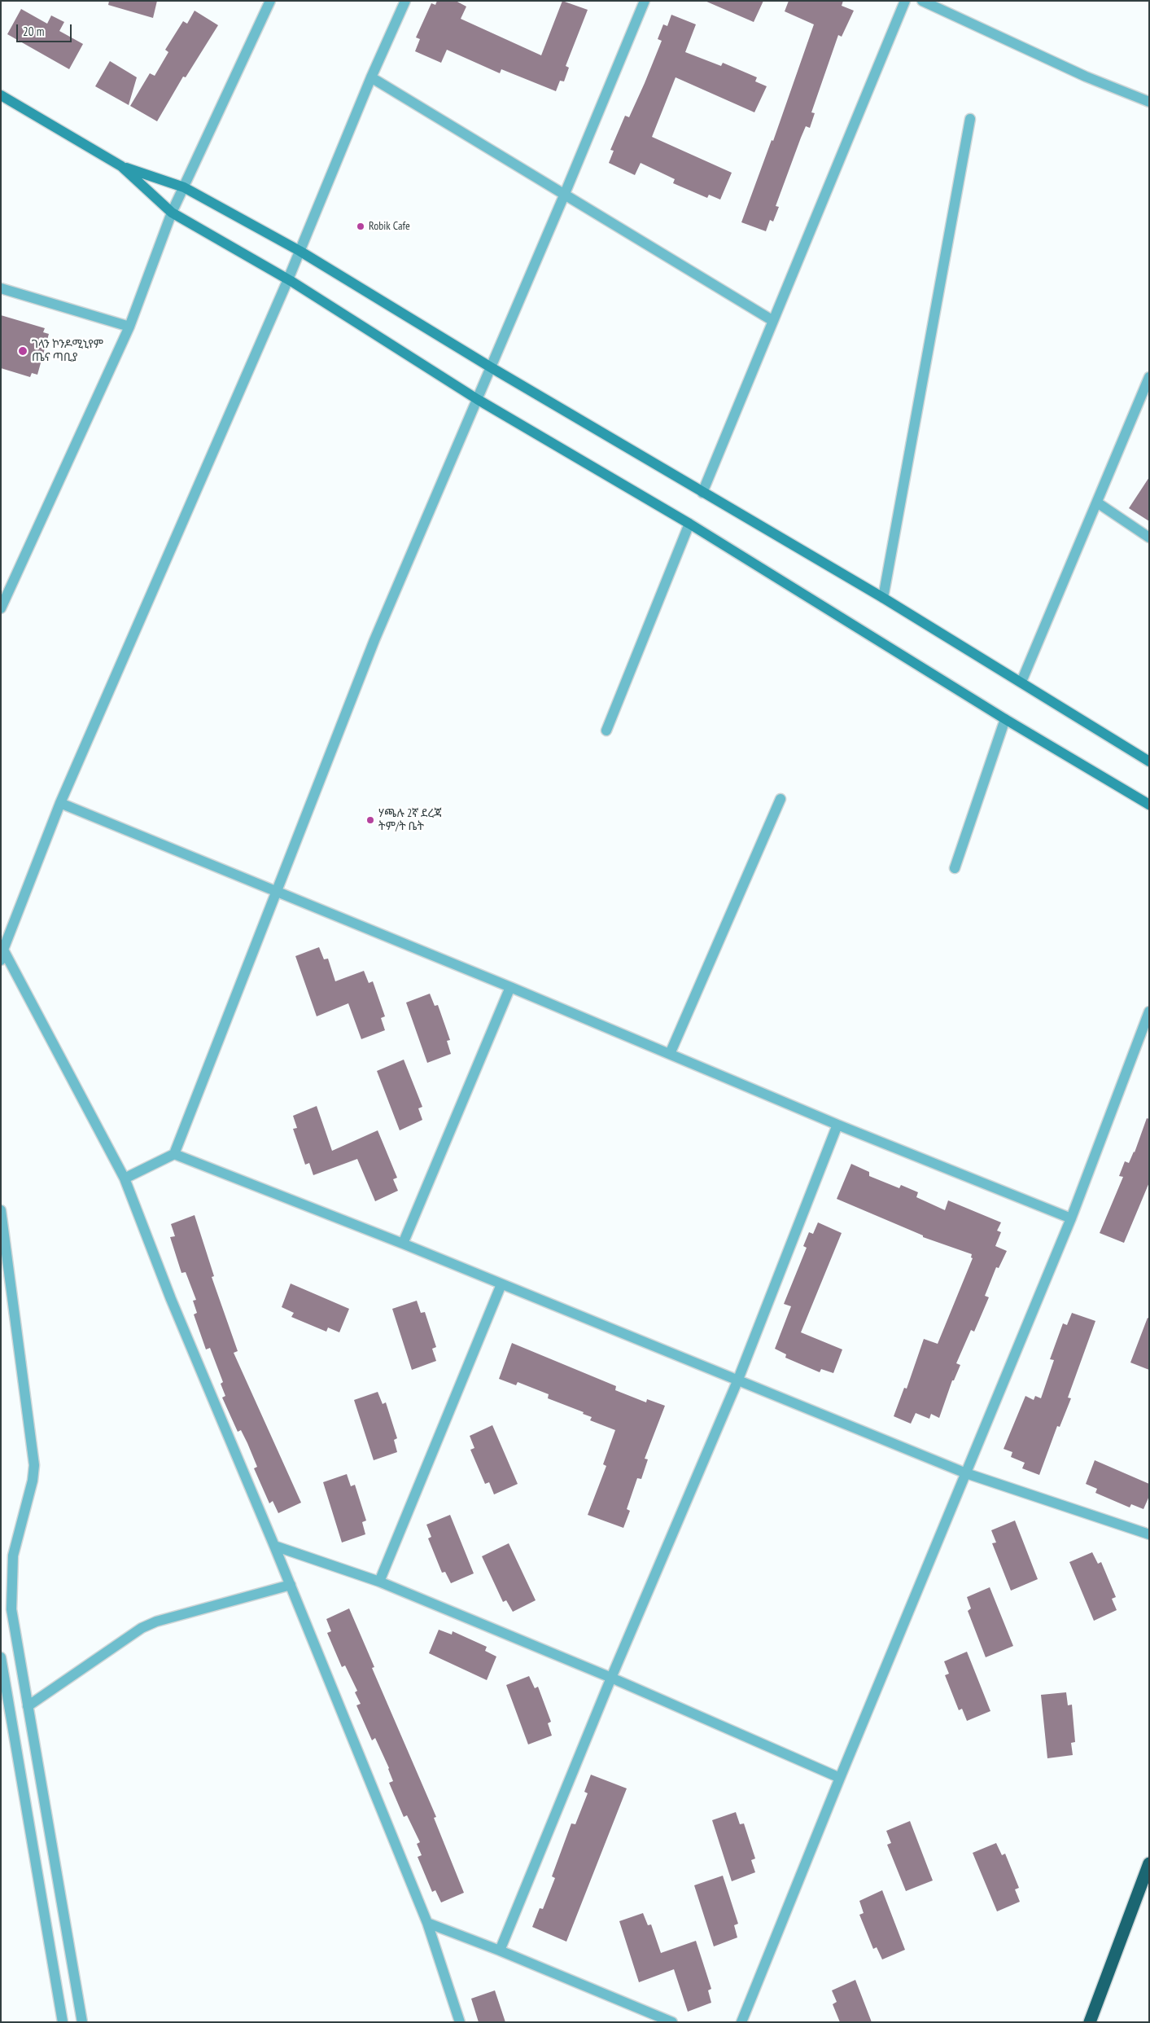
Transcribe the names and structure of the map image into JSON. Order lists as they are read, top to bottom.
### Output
{
  "places": ["Robik Cafe", "ገላን ኮንዶሚኒየም ጤና ጣቢያ", "ሃጫሉ 2ኛ ደረጃ ትም/ት ቤት"],
  "scale_bar": "20 m"
}
